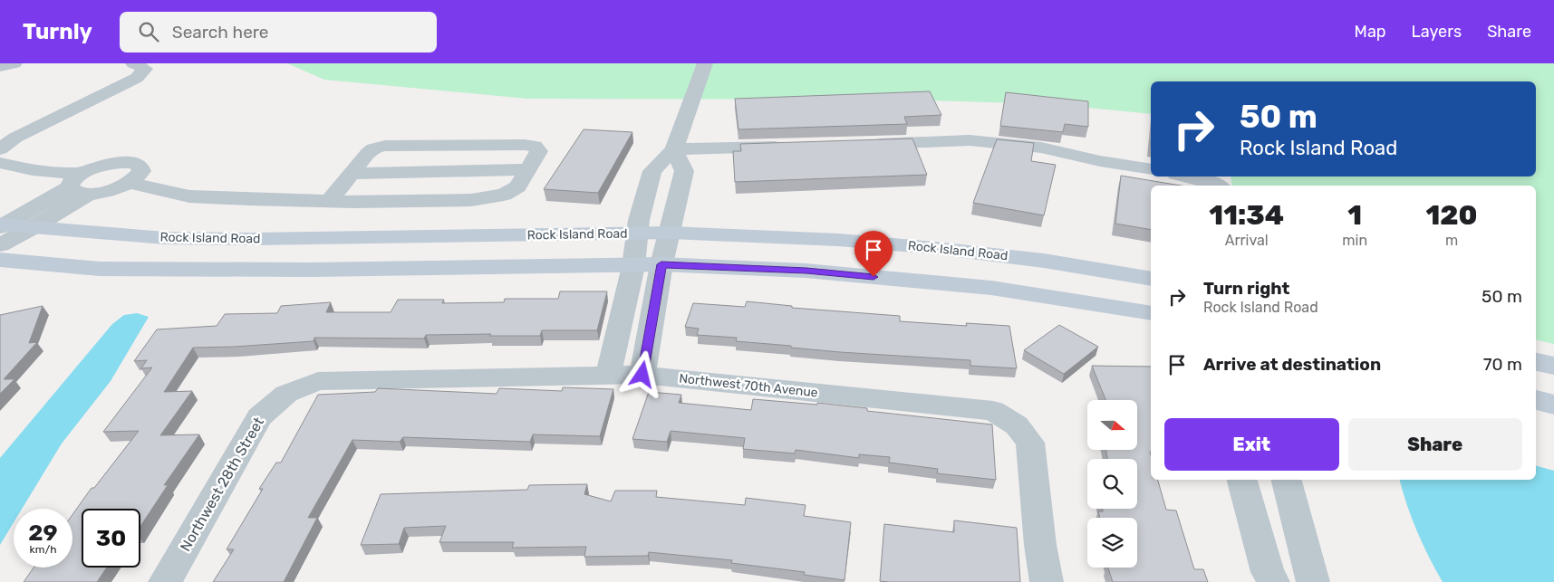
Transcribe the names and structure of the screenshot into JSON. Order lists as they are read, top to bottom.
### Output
{
  "streets": {
    "main road": ["Rock Island Road"],
    "street": ["Northwest 70th Avenue", "Northwest 28th Street"]
  },
  "crossings": [
    ["Northwest 70th Avenue", "Northwest 28th Street"]
  ],
  "north": "right",
  "page": {
    "header": "Turnly",
    "search": "Search here",
    "nav": ["Map", "Layers", "Share"],
    "turn": ["50 m", "Rock Island Road"],
    "eta": [
      "11:34",
      "Arrival",
      "1",
      "min",
      "120",
      "m"
    ],
    "list": [
      {
        "name": "Turn right",
        "note": "Rock Island Road",
        "value": "50 m"
      },
      {
        "name": "Arrive at destination",
        "value": "70 m"
      }
    ],
    "buttons": ["Exit", "Share"],
    "speed": "29 km/h",
    "limit": "30"
  }
}
